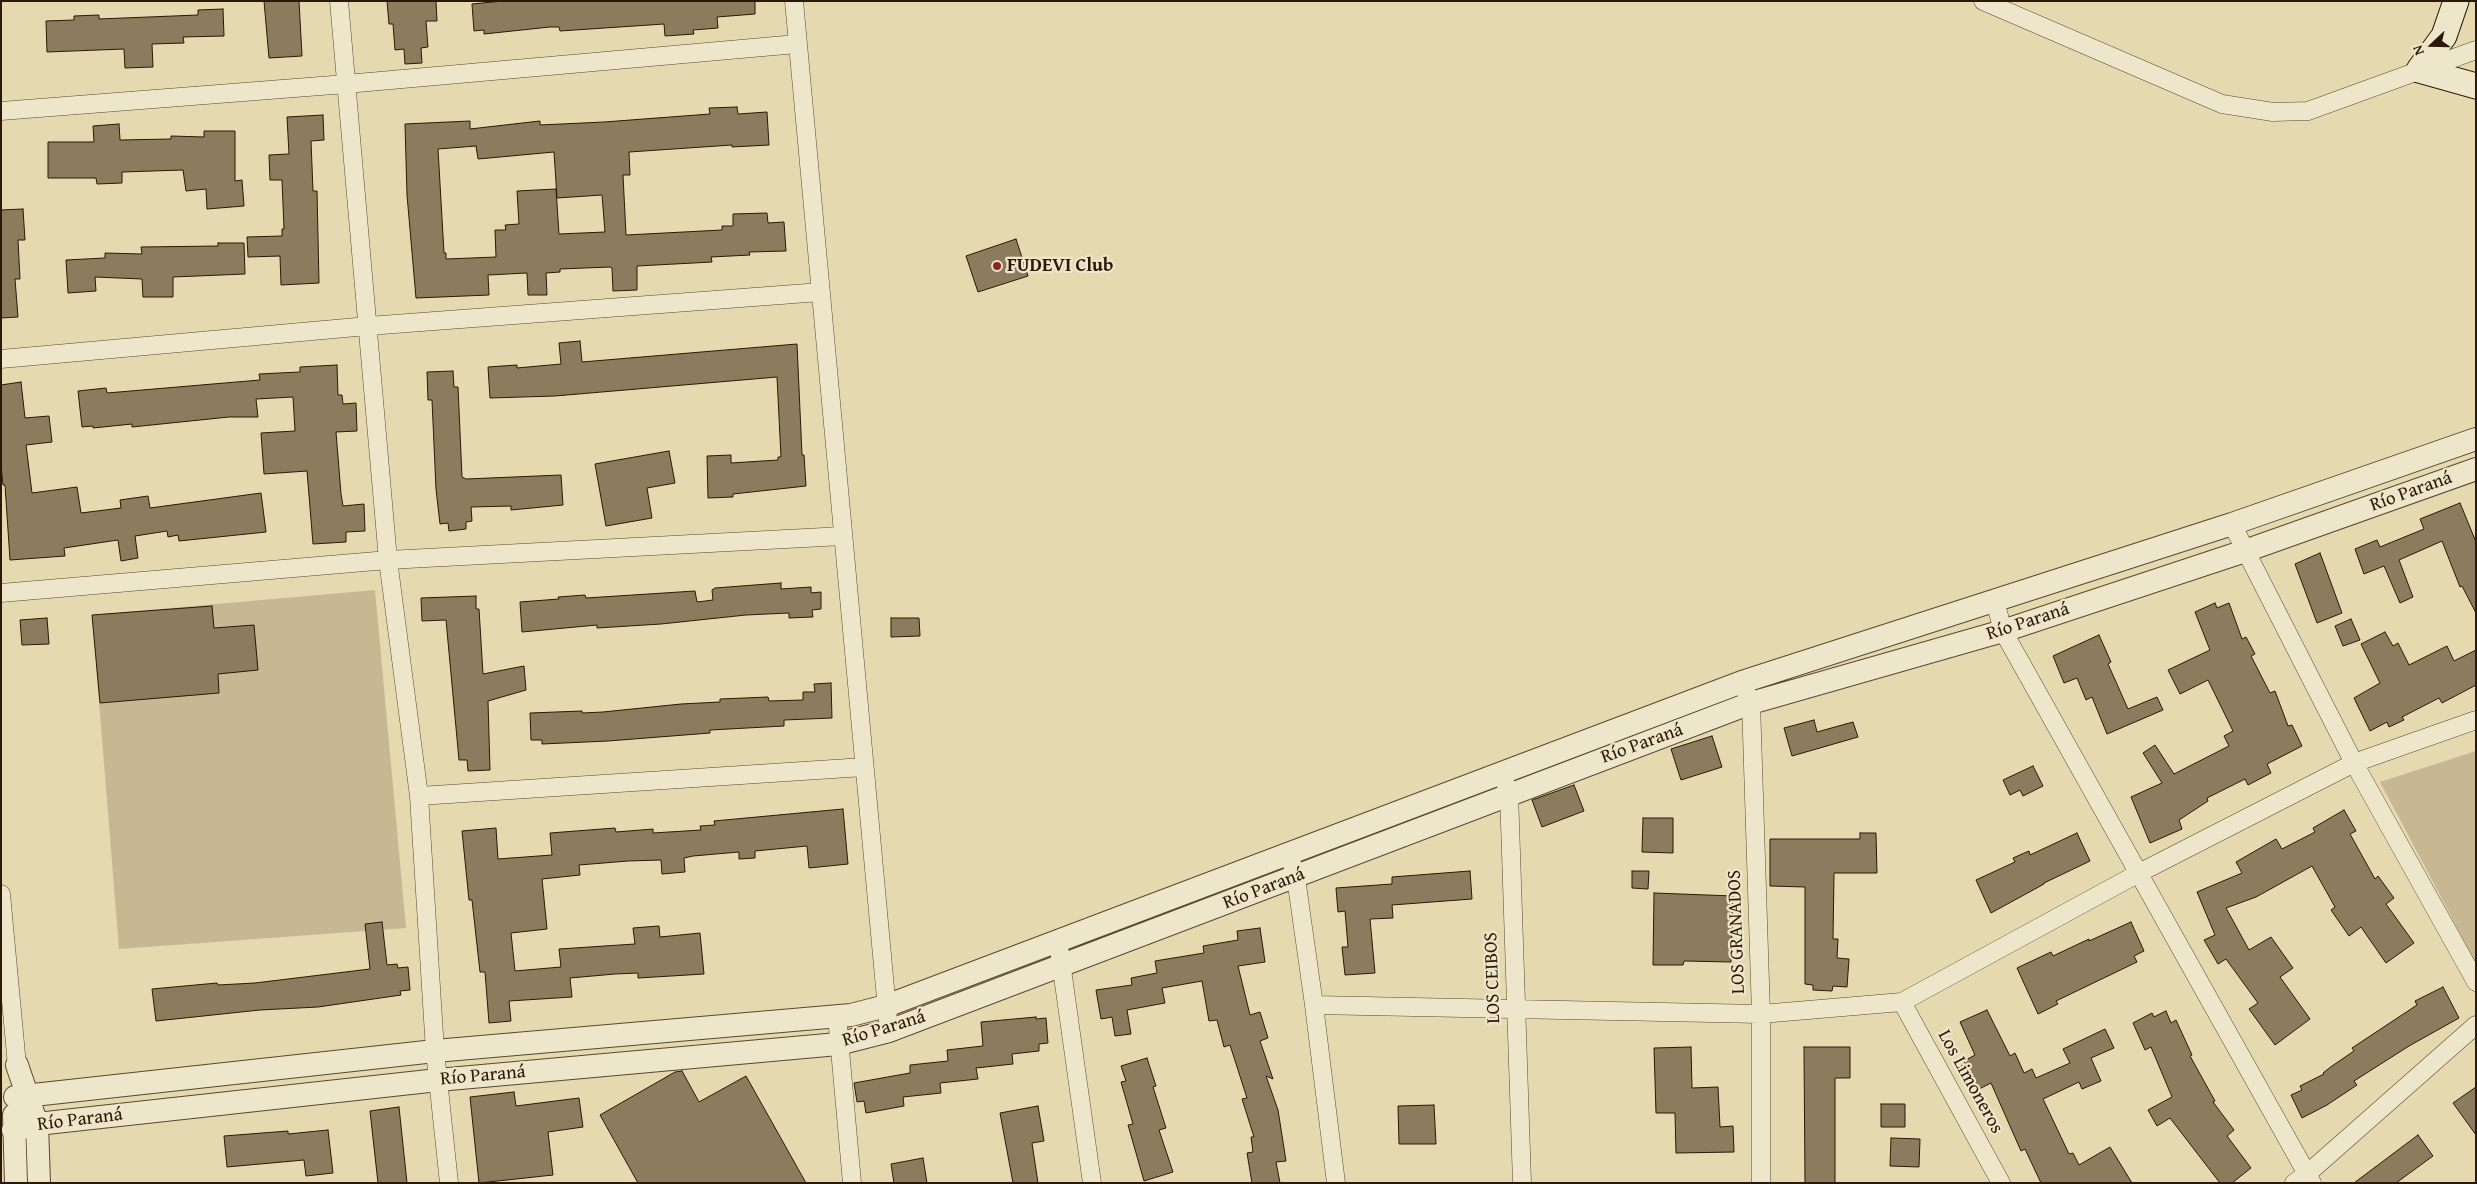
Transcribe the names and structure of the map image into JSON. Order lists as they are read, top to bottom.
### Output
{
  "streets": {
    "street": [
      "Río Paraná",
      "LOS GRANADOS",
      "LOS CEIBOS",
      "Los Limoneros"
    ]
  },
  "crossings": [
    ["Río Paraná", "LOS GRANADOS"],
    ["Río Paraná", "LOS CEIBOS"]
  ],
  "places": ["FUDEVI Club"],
  "north": "left"
}
